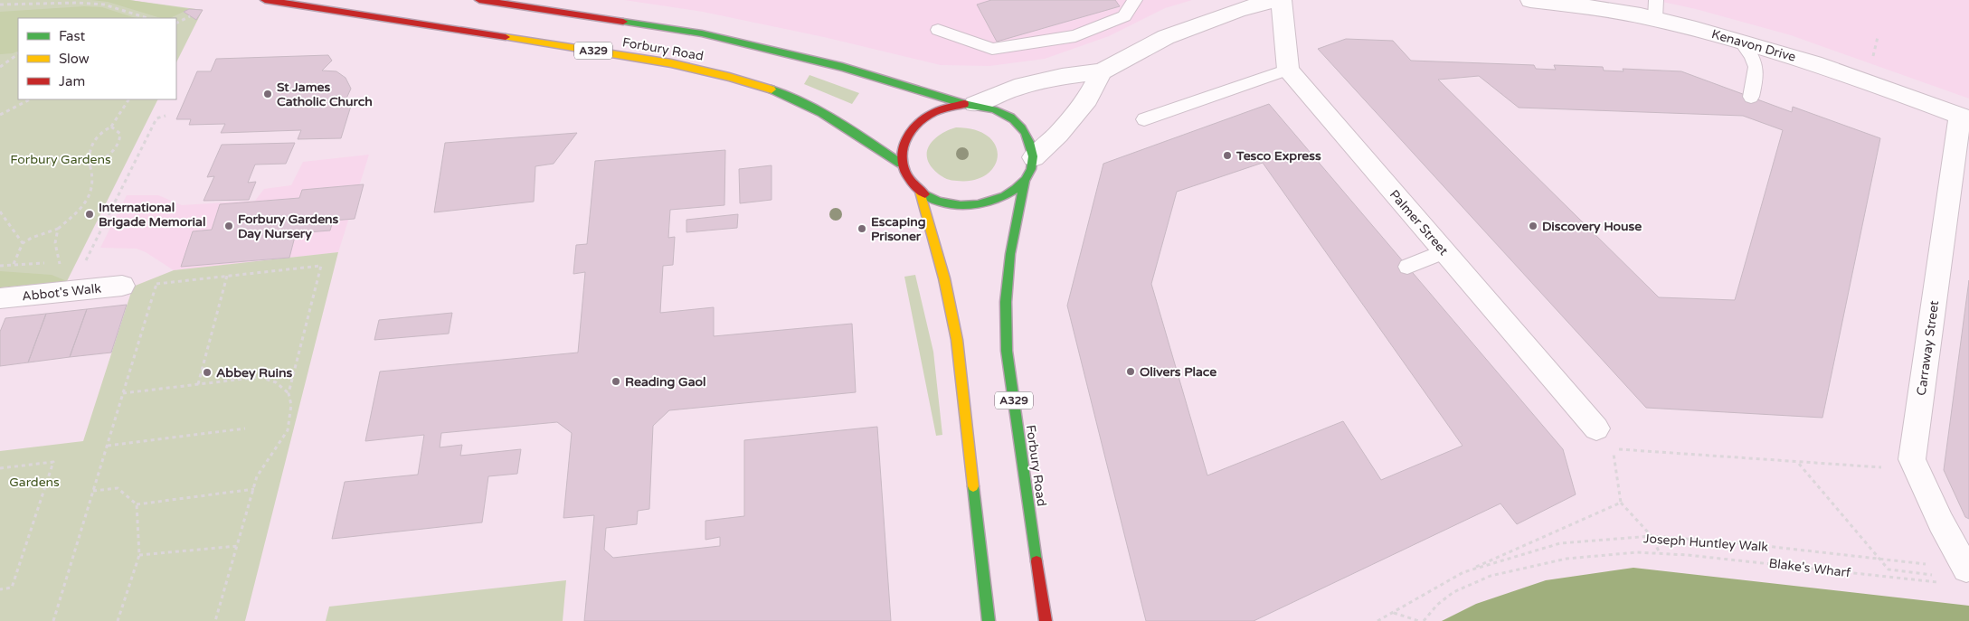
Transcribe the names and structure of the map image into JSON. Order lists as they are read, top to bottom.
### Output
{
  "streets": {
    "main road": ["Forbury Road", "A329"],
    "street": [
      "Kenavon Drive",
      "Palmer Street",
      "Abbot's Walk",
      "Carraway Street"
    ],
    "path": ["Joseph Huntley Walk", "Blake's Wharf"]
  },
  "crossings": [
    ["Kenavon Drive", "Carraway Street"],
    ["Carraway Street", "Joseph Huntley Walk"]
  ],
  "parks": ["Forbury Gardens", "Gardens"],
  "places": [
    "St James Catholic Church",
    "Tesco Express",
    "International Brigade Memorial",
    "Forbury Gardens Day Nursery",
    "Discovery House",
    "Escaping Prisoner",
    "Olivers Place",
    "Abbey Ruins",
    "Reading Gaol"
  ],
  "legend": ["Fast", "Slow", "Jam"]
}
